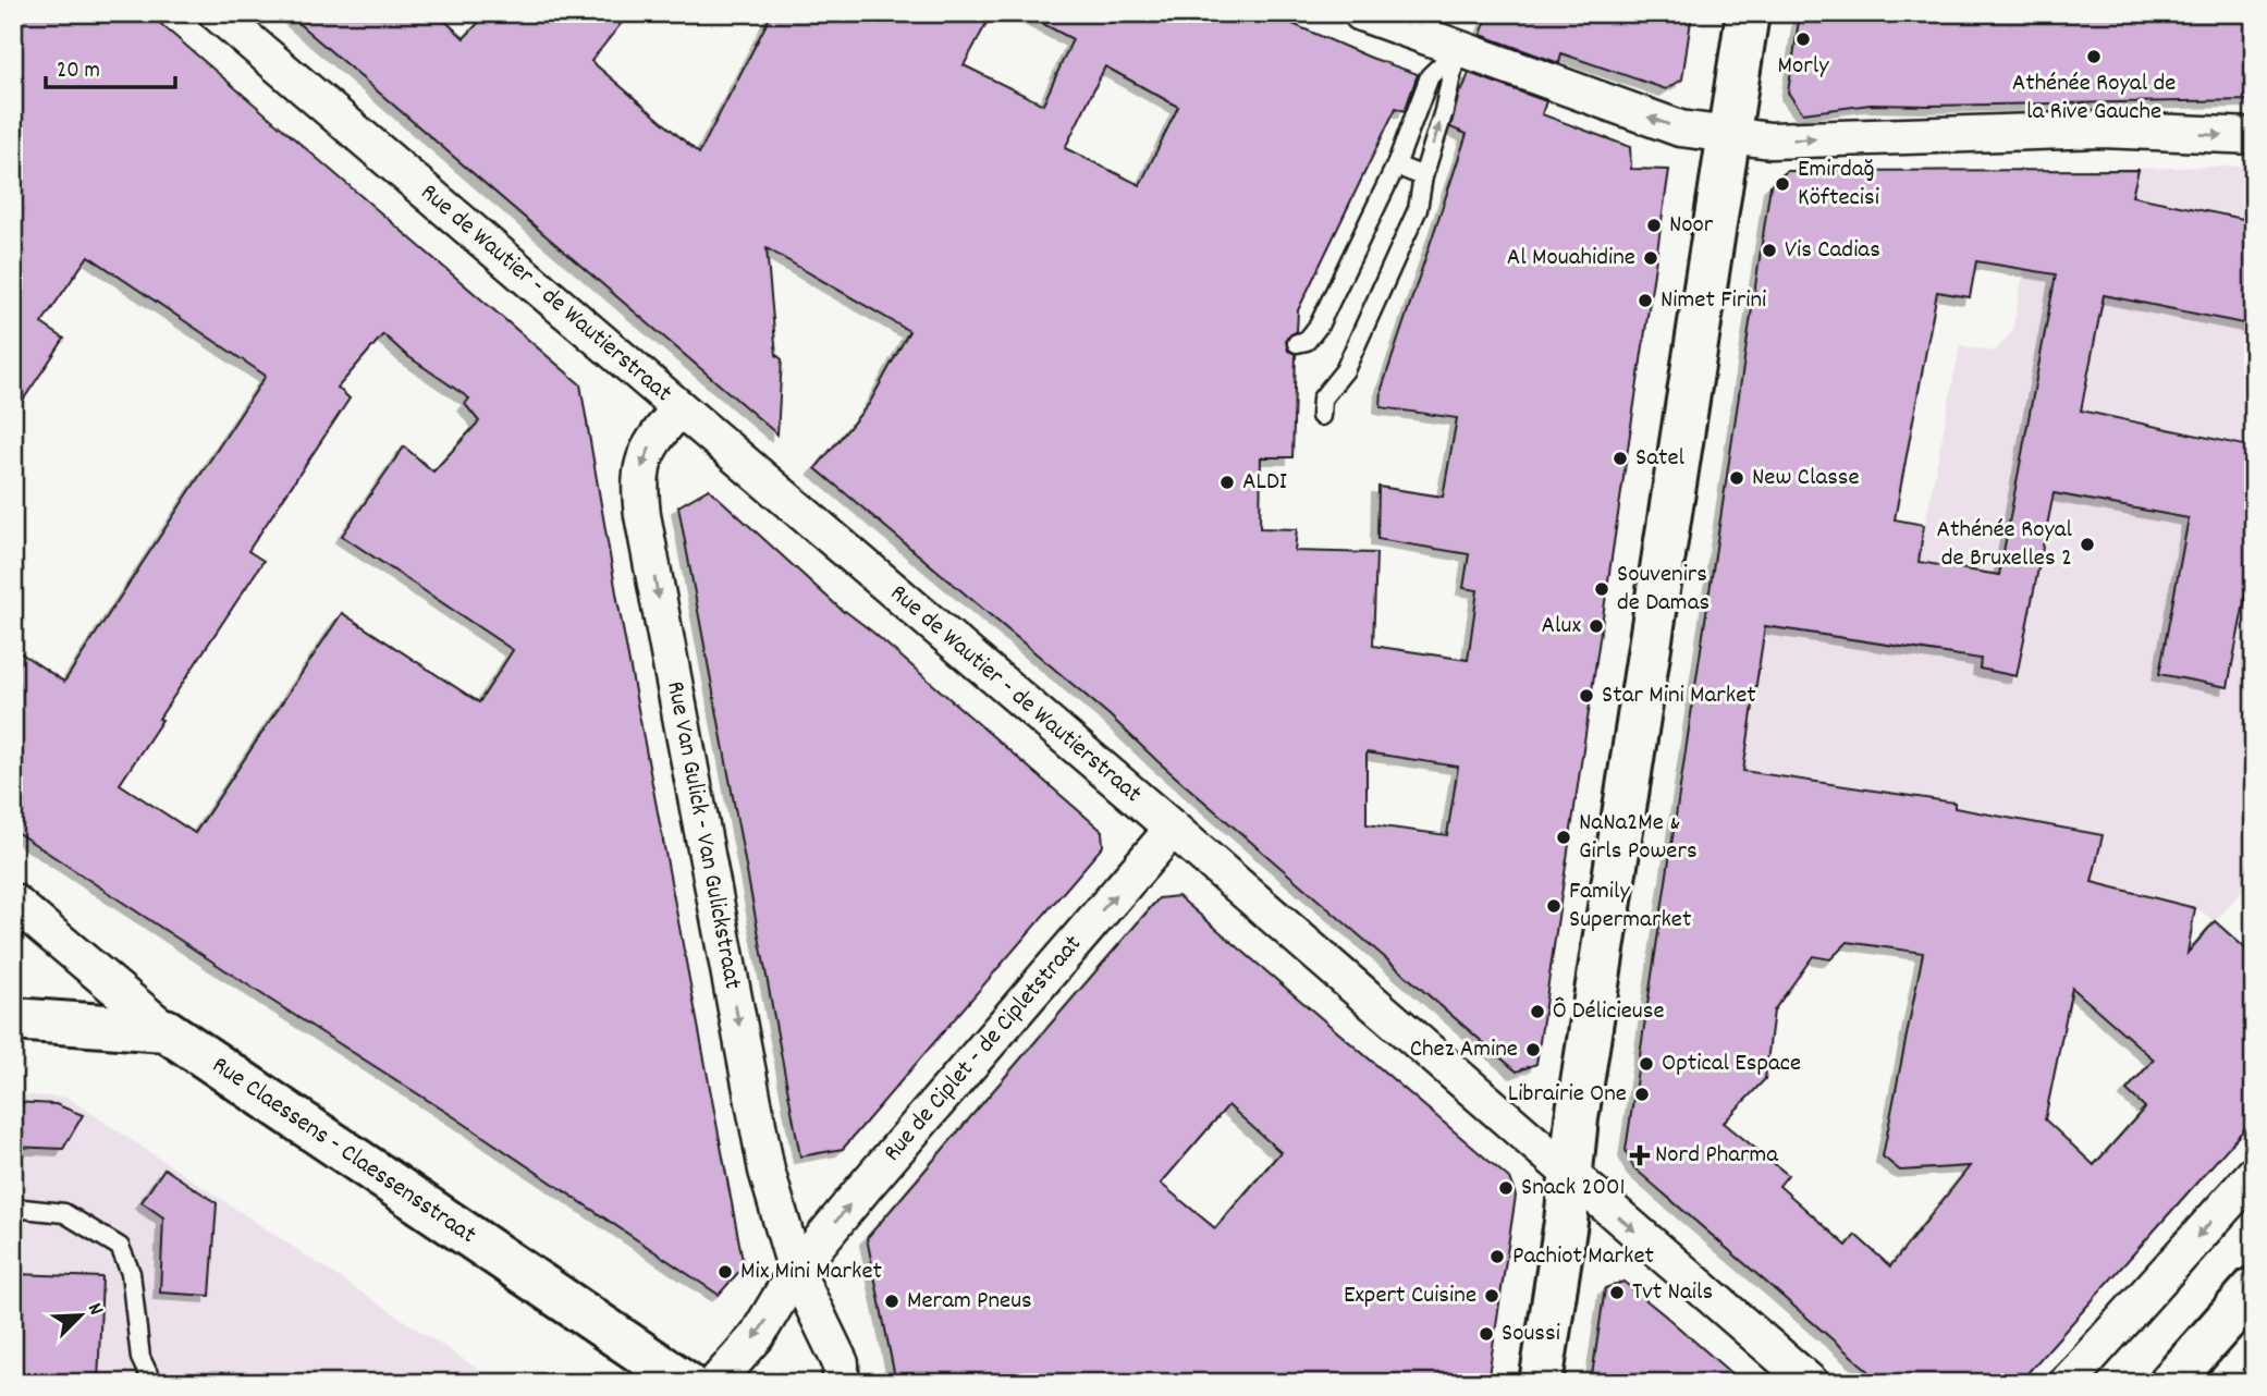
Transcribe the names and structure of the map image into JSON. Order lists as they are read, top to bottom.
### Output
{
  "streets": {
    "street": [
      "Rue de Wautier - de Wautierstraat",
      "Rue Van Gulick - Van Gulickstraat",
      "Rue de Ciplet - de Cipletstraat",
      "Rue Claessens - Claessensstraat"
    ]
  },
  "crossings": [
    ["Rue de Wautier - de Wautierstraat", "Rue Van Gulick - Van Gulickstraat"],
    ["Rue de Wautier - de Wautierstraat", "Rue de Ciplet - de Cipletstraat"],
    ["Rue Van Gulick - Van Gulickstraat", "Rue de Ciplet - de Cipletstraat"]
  ],
  "one_way": ["Rue Van Gulick - Van Gulickstraat", "Rue de Ciplet - de Cipletstraat"],
  "places": {
    "other": [
      "Morly",
      "Athénée Royal de la Rive Gauche",
      "Emirdağ Köftecisi",
      "Noor",
      "Vis Cadias",
      "Al Mouahidine",
      "Nimet Firini",
      "Satel",
      "New Classe",
      "ALDI",
      "Athénée Royal de Bruxelles 2",
      "Souvenirs de Damas",
      "Alux",
      "Star Mini Market",
      "NaNa2Me & Girls Powers",
      "Family Supermarket",
      "Ô Délicieuse",
      "Chez Amine",
      "Optical Espace",
      "Librairie One",
      "Snack 2001",
      "Pachiot Market",
      "Mix Mini Market",
      "Tvt Nails",
      "Expert Cuisine",
      "Meram Pneus",
      "Soussi"
    ],
    "health": ["Nord Pharma"]
  },
  "scale_bar": "20 m",
  "north": "top right"
}
